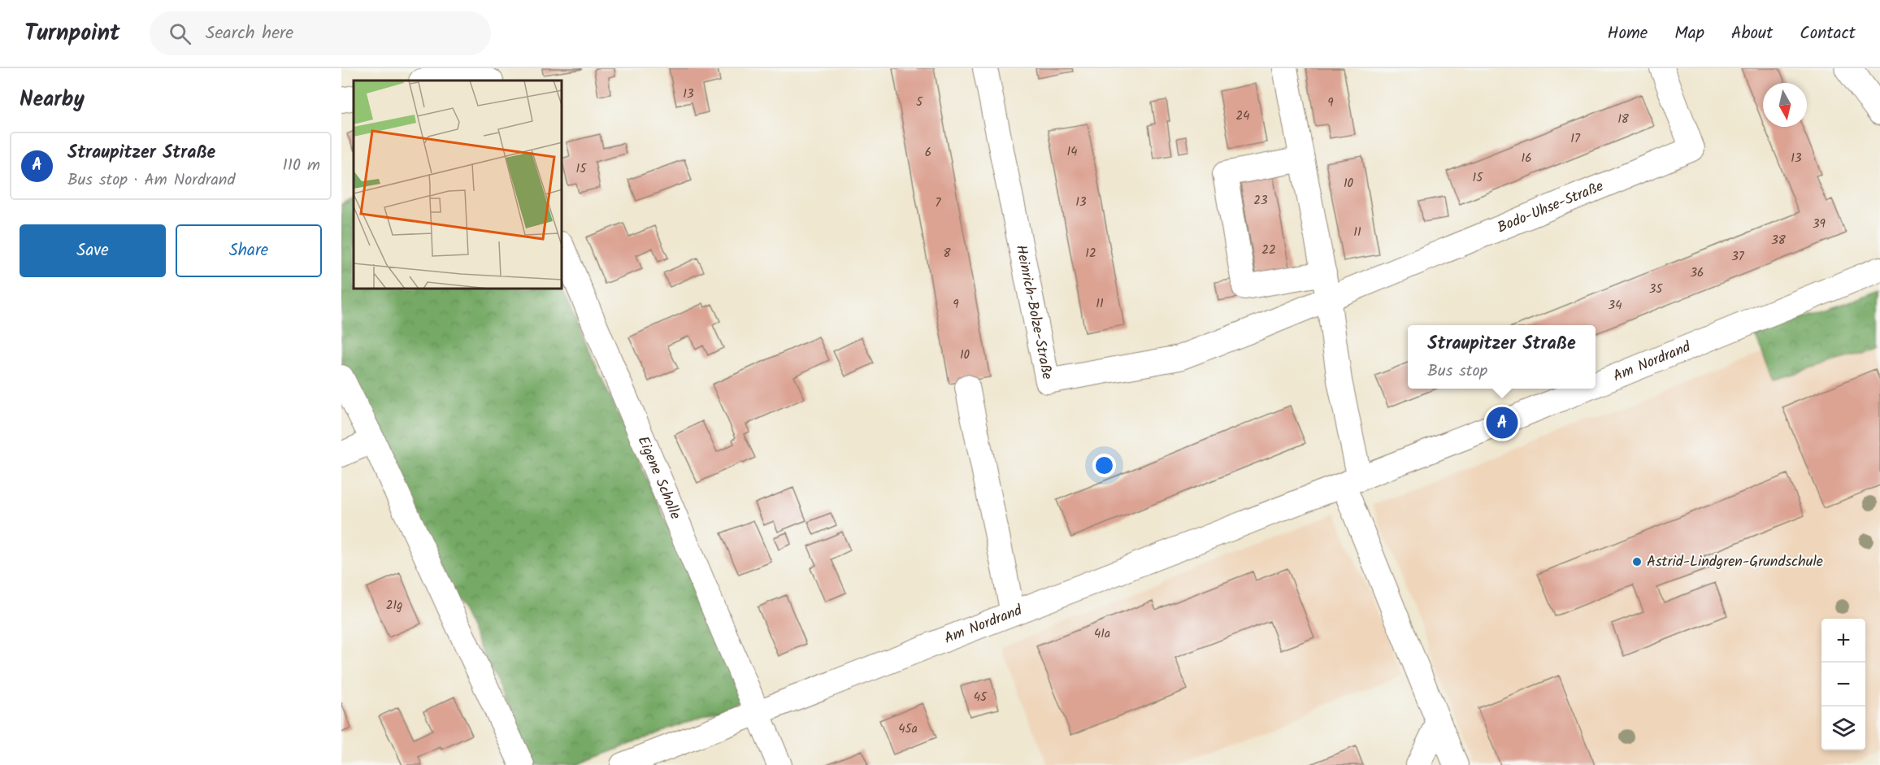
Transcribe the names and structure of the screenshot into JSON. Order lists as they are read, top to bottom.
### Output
{
  "streets": {
    "street": [
      "Bodo-Uhse-Straße",
      "Heinrich-Bolze-Straße",
      "Am Nordrand",
      "Eigene Scholle"
    ]
  },
  "crossings": [
    ["Bodo-Uhse-Straße", "Heinrich-Bolze-Straße"],
    ["Am Nordrand", "Eigene Scholle"]
  ],
  "places": ["Astrid-Lindgren-Grundschule"],
  "house_numbers": [
    "13",
    "5",
    "9",
    "24",
    "18",
    "17",
    "14",
    "6",
    "16",
    "13",
    "15",
    "15",
    "10",
    "23",
    "13",
    "7",
    "39",
    "11",
    "38",
    "22",
    "8",
    "12",
    "37",
    "36",
    "35",
    "11",
    "9",
    "34",
    "10",
    "21g",
    "41a",
    "45",
    "45a"
  ],
  "north": "bottom",
  "page": {
    "header": "Turnpoint",
    "search": "Search here",
    "nav": [
      "Home",
      "Map",
      "About",
      "Contact"
    ],
    "heading": "Nearby",
    "list": [
      {
        "mark": "A",
        "name": "Straupitzer Straße",
        "note": "Bus stop · Am Nordrand",
        "value": "110 m"
      }
    ],
    "buttons": ["Save", "Share"],
    "popup": ["Straupitzer Straße", "Bus stop"],
    "pins": "A",
    "map_buttons": ["+", "−"]
  }
}
